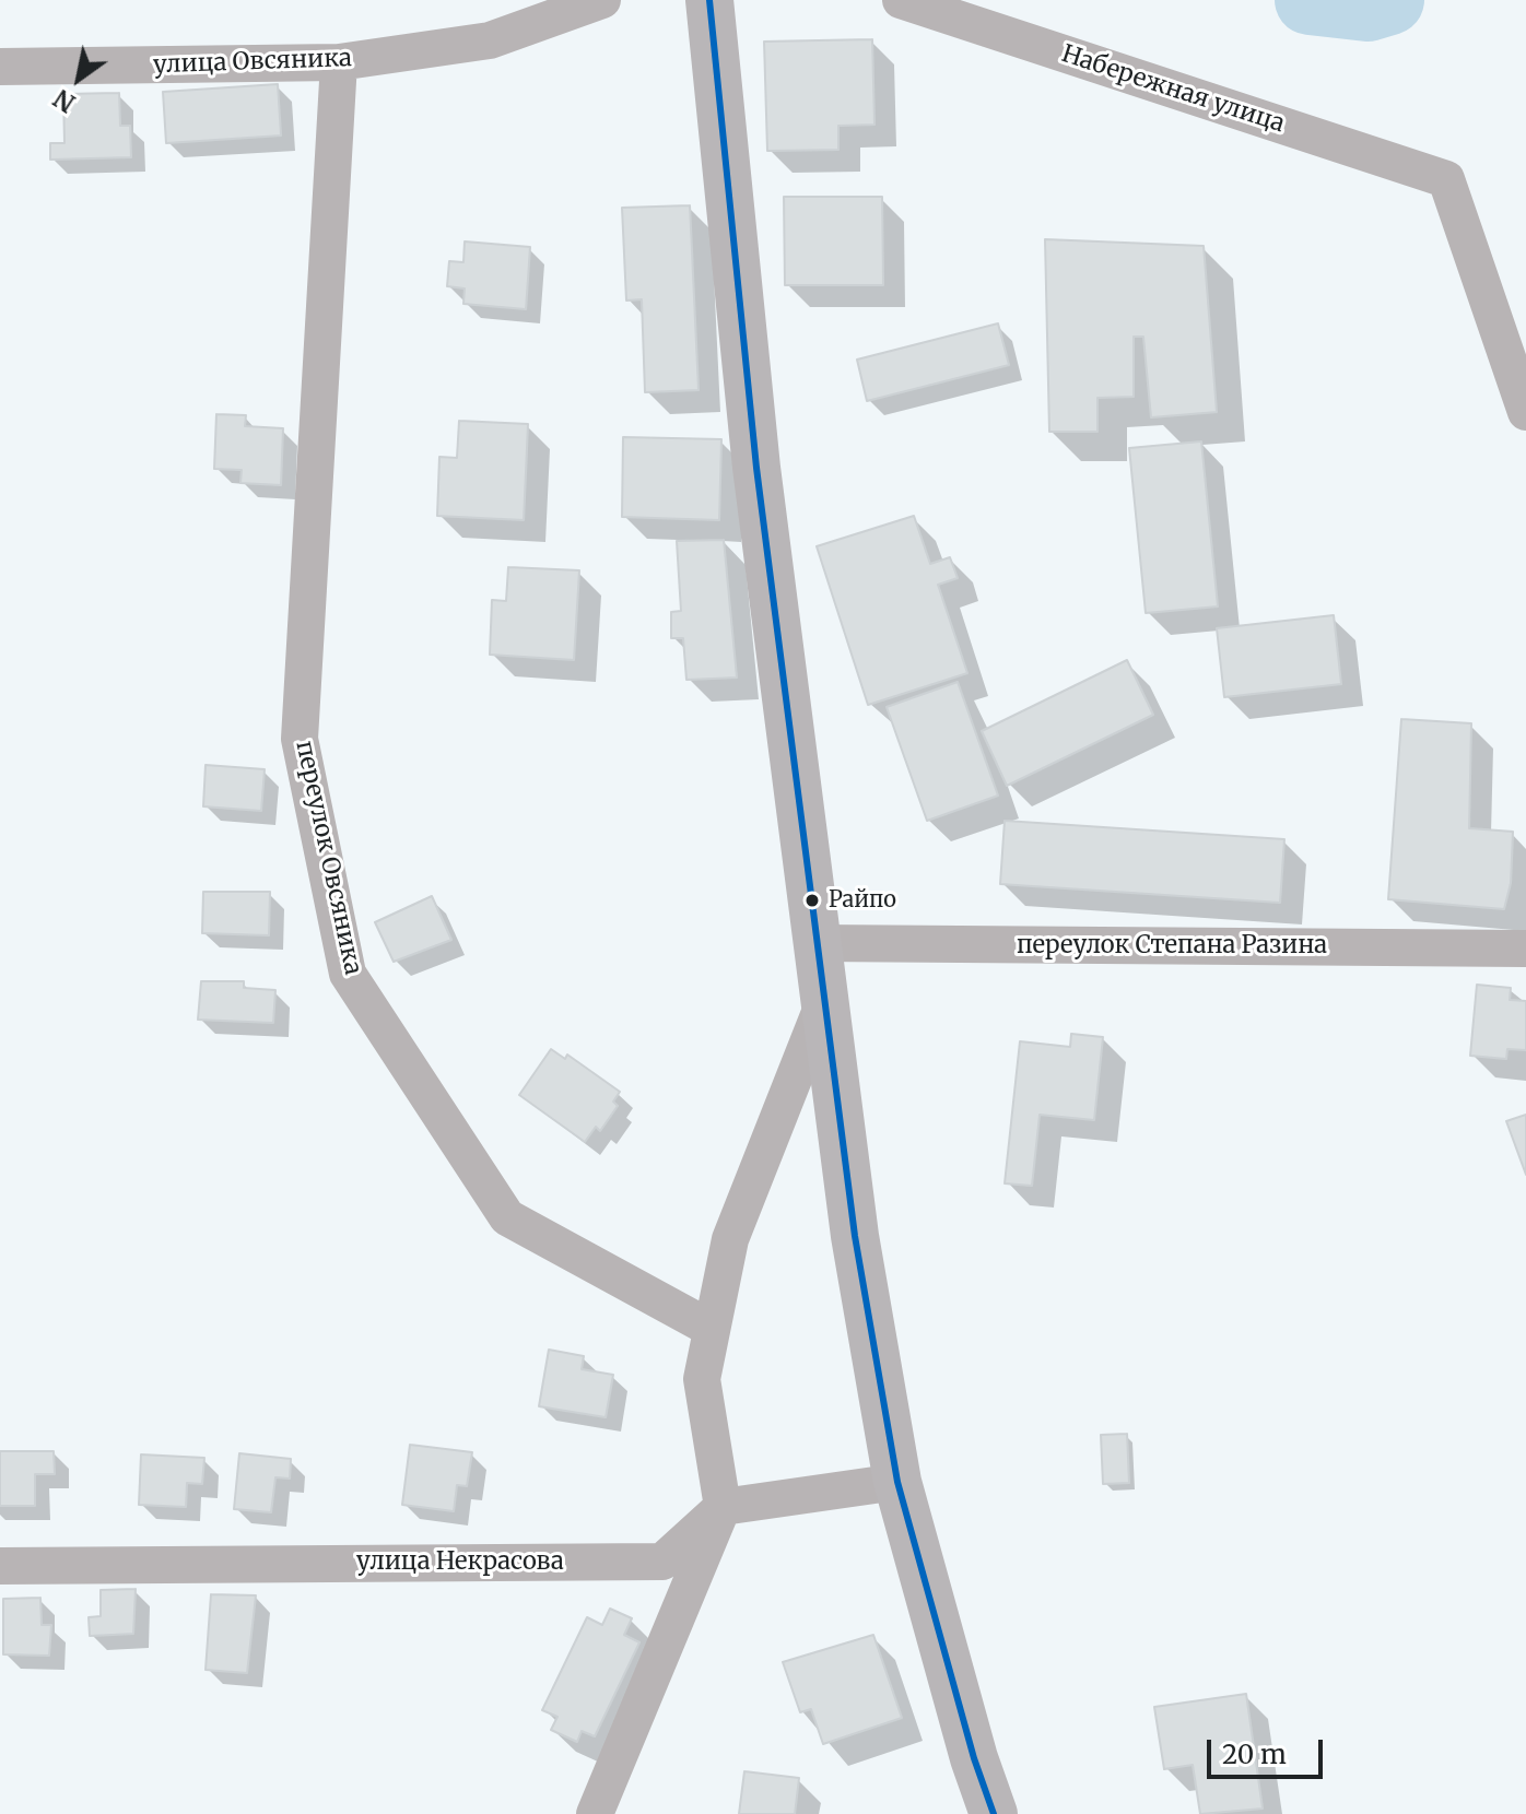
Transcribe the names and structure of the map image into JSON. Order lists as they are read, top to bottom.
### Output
{
  "streets": {
    "street": [
      "улица Овсяника",
      "Набережная улица",
      "переулок Овсяника",
      "переулок Степана Разина",
      "улица Некрасова"
    ]
  },
  "crossings": [
    ["улица Овсяника", "переулок Овсяника"]
  ],
  "places": ["Райпо"],
  "scale_bar": "20 m",
  "north": "bottom left"
}
